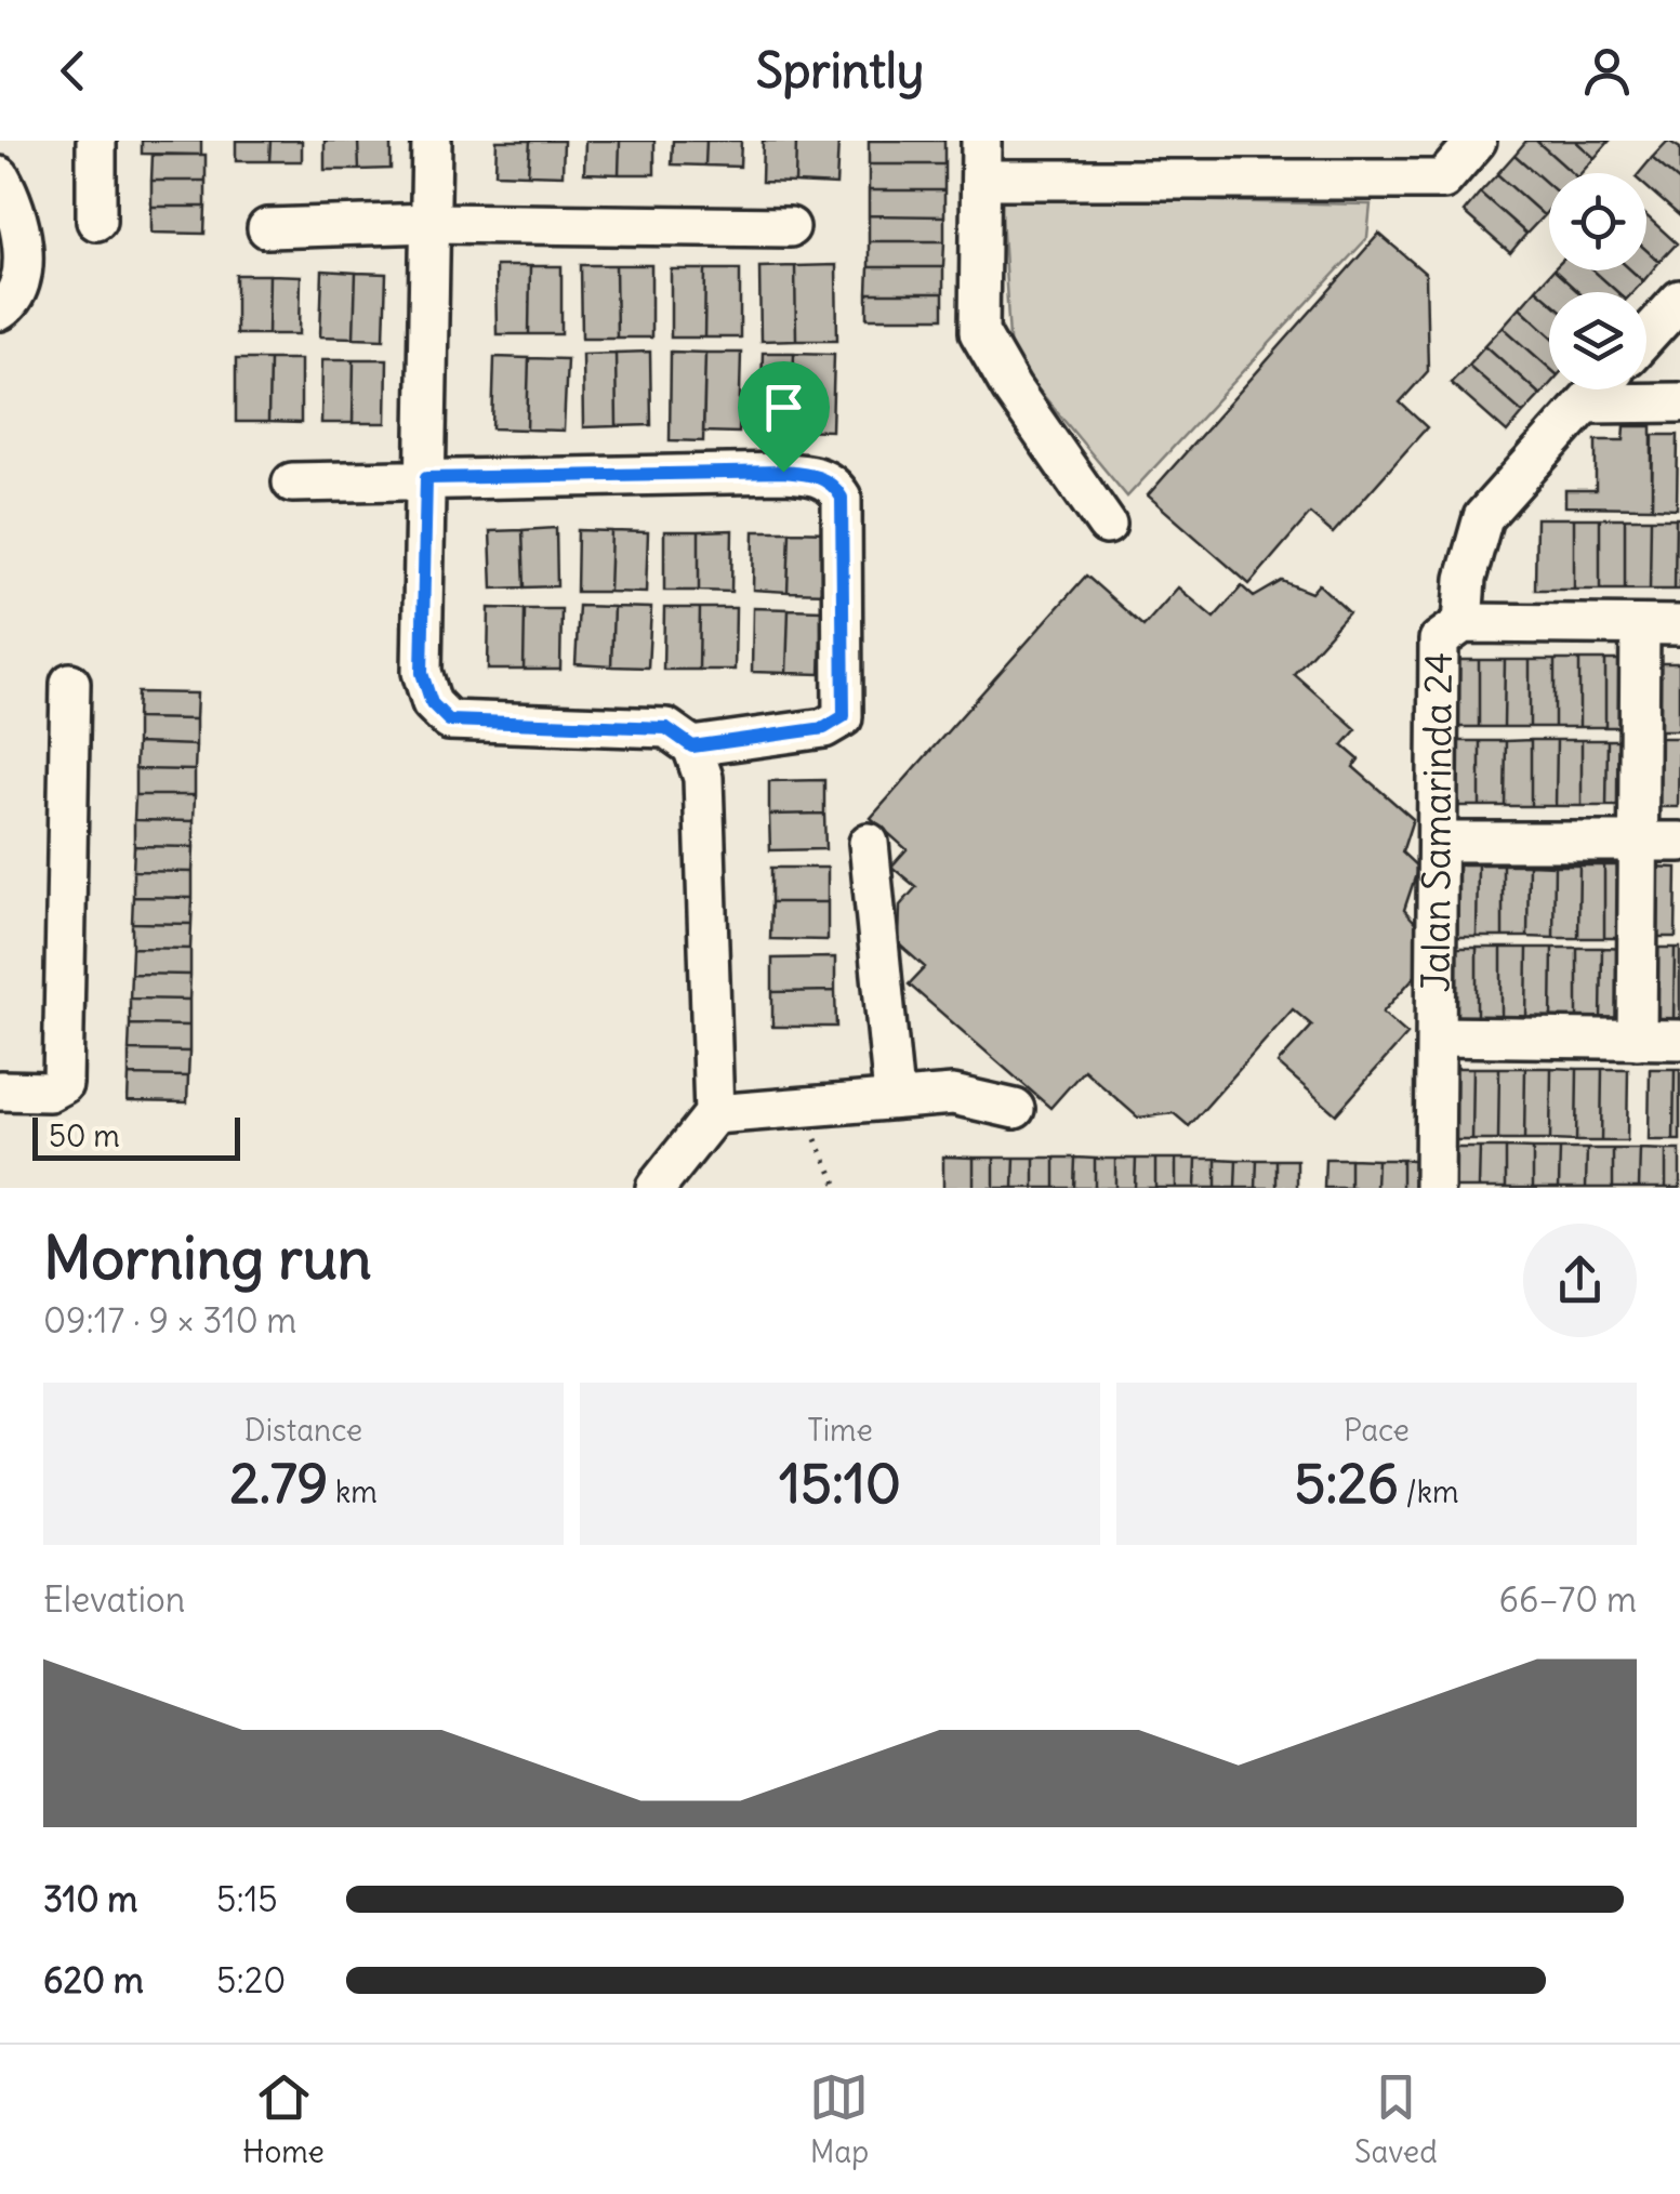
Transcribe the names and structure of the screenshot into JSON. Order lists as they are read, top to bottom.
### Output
{
  "streets": {
    "street": ["Jalan Samarinda 24"]
  },
  "scale_bar": "50 m",
  "page": {
    "header": "Sprintly",
    "scale": "50 m",
    "heading": ["Morning run", "09:17 · 9 × 310 m"],
    "stats": [
      ["Distance", "2.79 km"],
      ["Time", "15:10"],
      ["Pace", "5:26 /km"]
    ],
    "chart": ["Elevation", "66–70 m"],
    "list": [
      {
        "name": "310 m",
        "note": "5:15"
      },
      {
        "name": "620 m",
        "note": "5:20"
      }
    ],
    "tabs": ["Home", "Map", "Saved"]
  }
}
